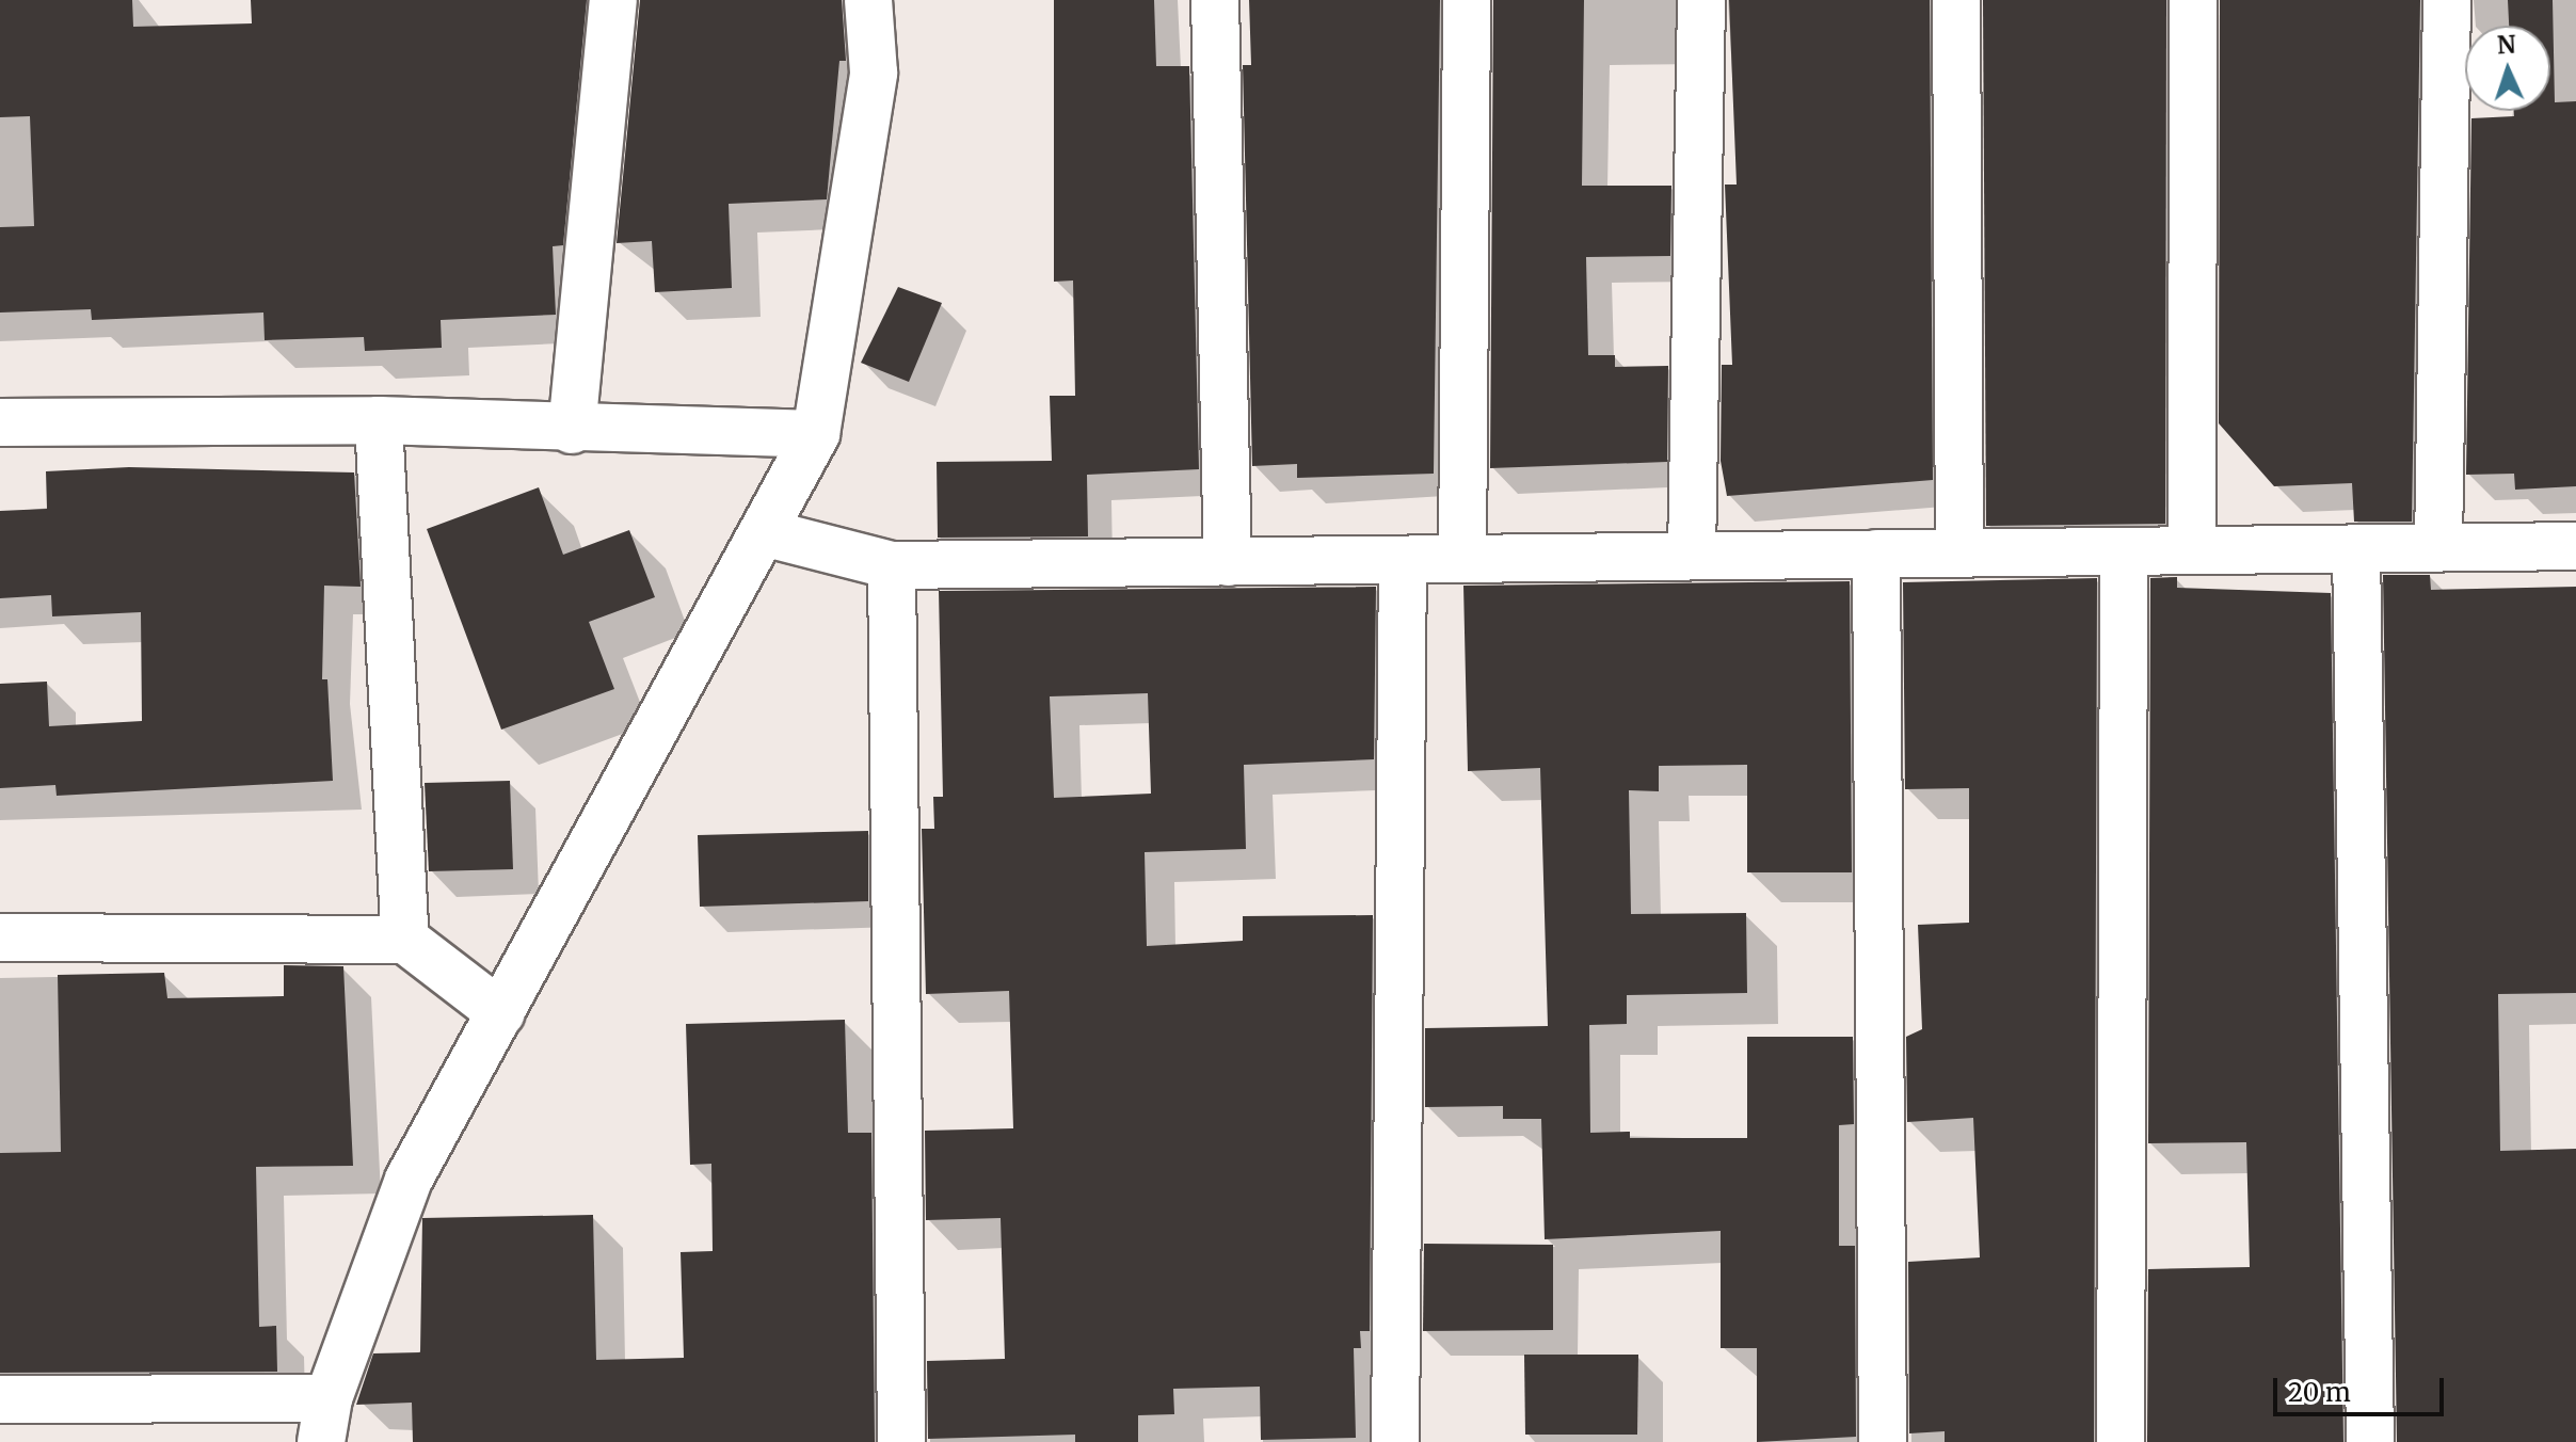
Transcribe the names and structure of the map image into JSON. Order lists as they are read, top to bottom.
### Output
{
  "scale_bar": "20 m",
  "north": "top"
}
